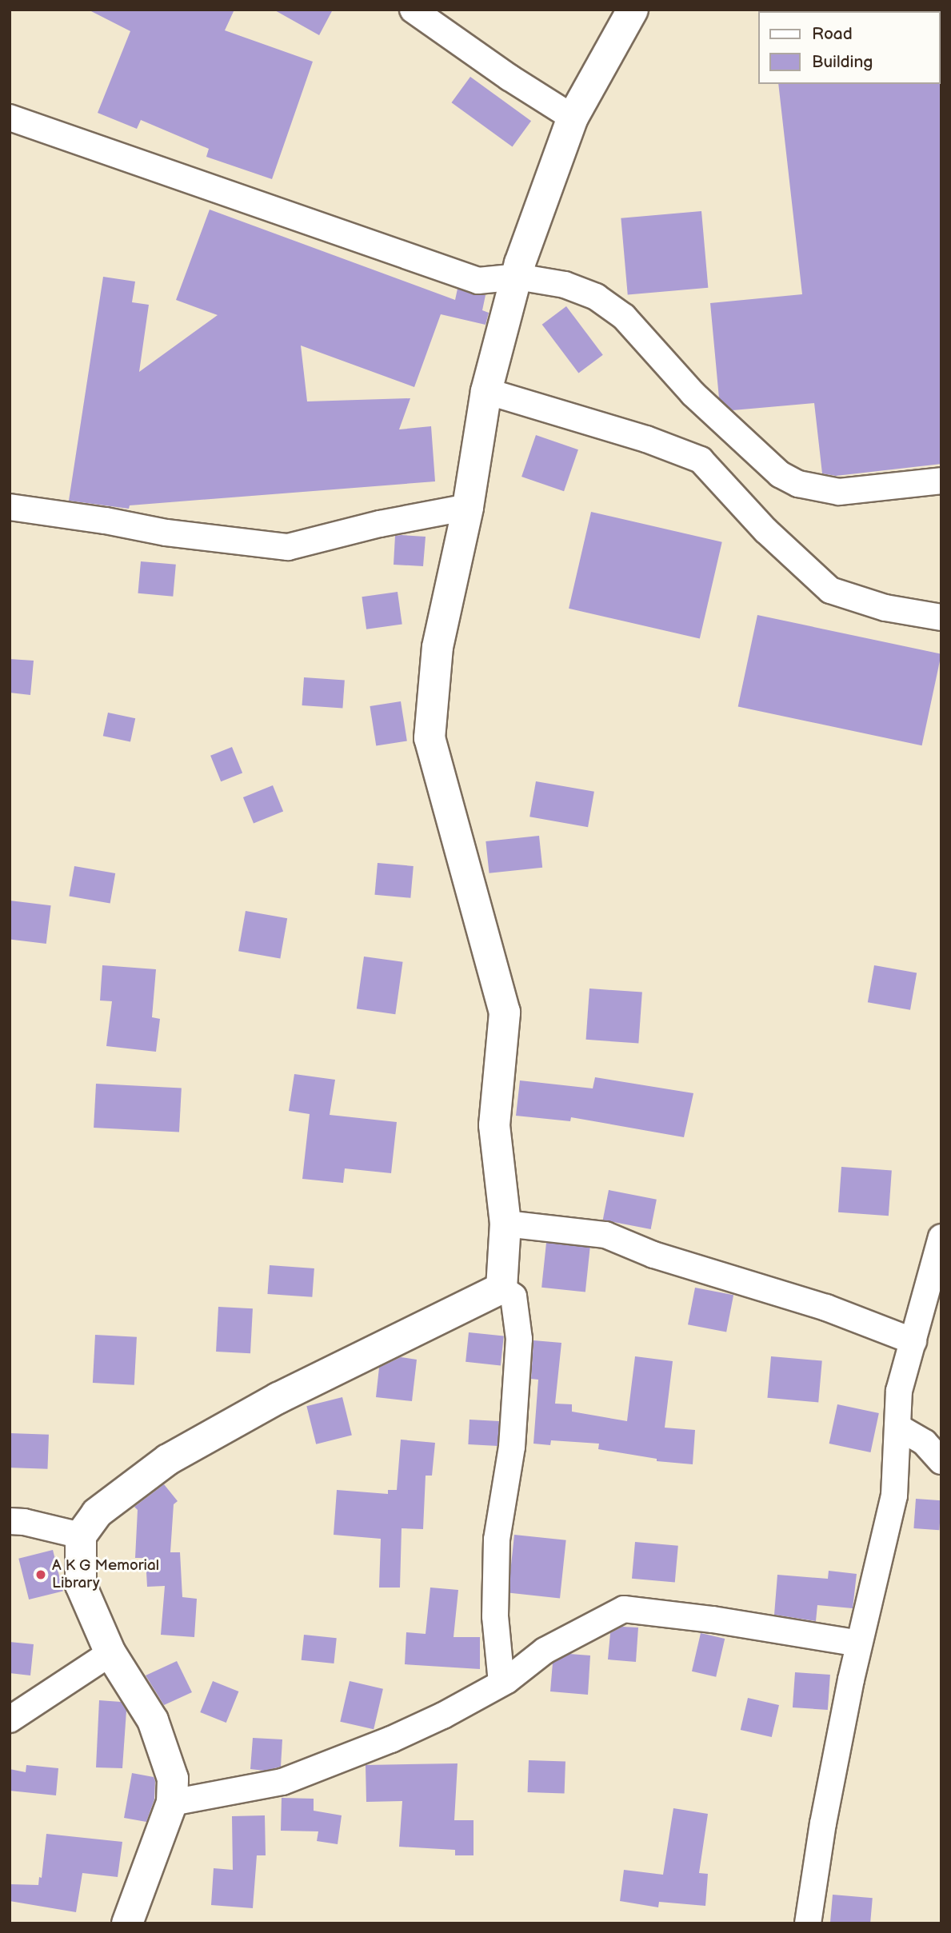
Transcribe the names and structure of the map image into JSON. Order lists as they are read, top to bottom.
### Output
{
  "places": ["A K G Memorial Library"],
  "legend": ["Road", "Building"]
}
